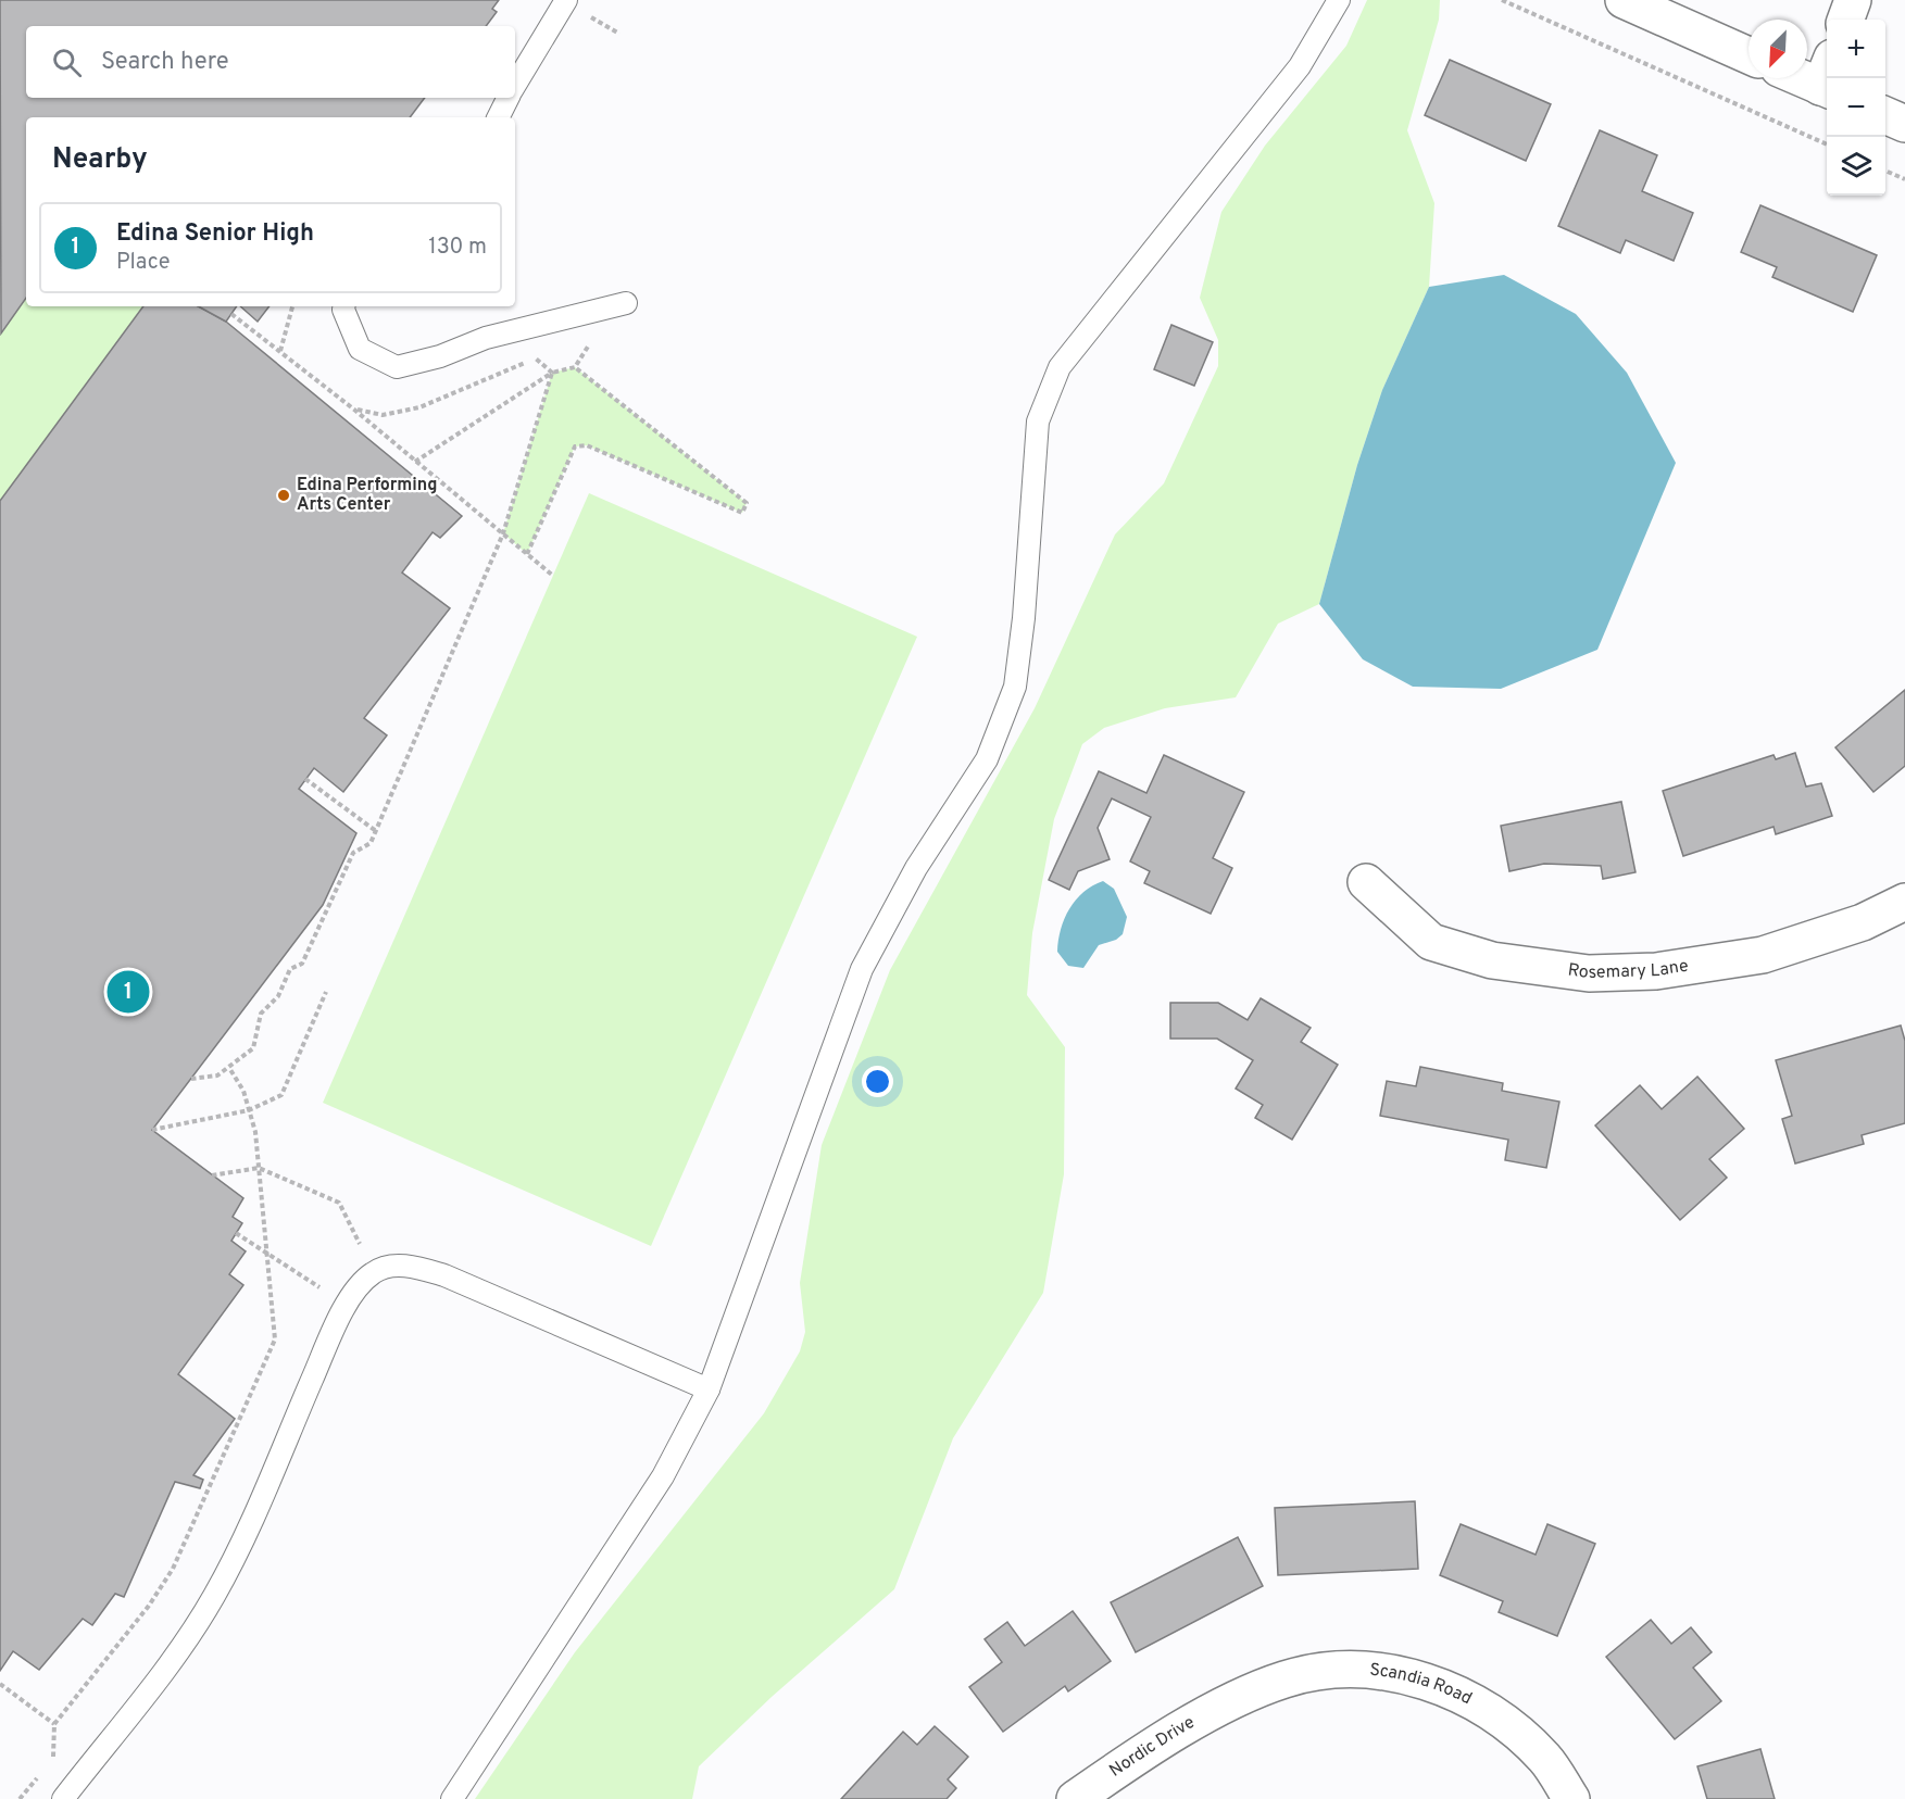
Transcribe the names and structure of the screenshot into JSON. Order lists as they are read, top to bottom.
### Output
{
  "streets": {
    "street": ["Rosemary Lane", "Scandia Road", "Nordic Drive"]
  },
  "crossings": [
    ["Scandia Road", "Nordic Drive"]
  ],
  "places": ["Edina Performing Arts Center"],
  "north": "bottom left",
  "page": {
    "map_buttons": ["+", "−"],
    "search": "Search here",
    "heading": "Nearby",
    "list": [
      {
        "mark": "1",
        "name": "Edina Senior High",
        "note": "Place",
        "value": "130 m"
      }
    ],
    "pins": "1"
  }
}
